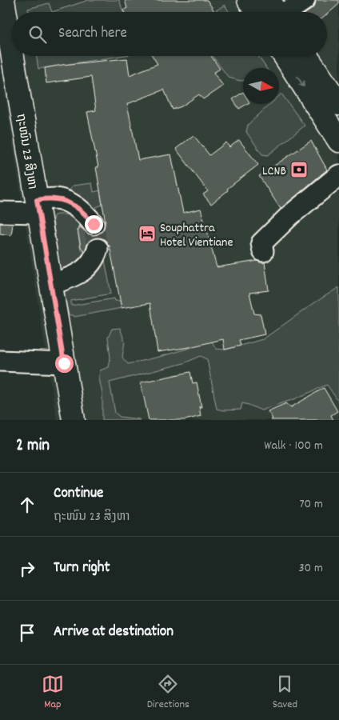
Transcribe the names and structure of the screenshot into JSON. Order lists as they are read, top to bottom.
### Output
{
  "streets": {
    "main road": ["ຖະໜົນ 23 ສິງຫາ"]
  },
  "places": {
    "bank": ["LCNB"],
    "hotel": ["Souphattra Hotel Vientiane"]
  },
  "north": "right",
  "page": {
    "search": "Search here",
    "heading": ["2 min", "Walk · 100 m"],
    "list": [
      ["Continue", "ຖະໜົນ 23 ສິງຫາ", "70 m"],
      ["Turn right", "30 m"],
      "Arrive at destination"
    ],
    "nav": ["Map", "Directions", "Saved"]
  }
}
